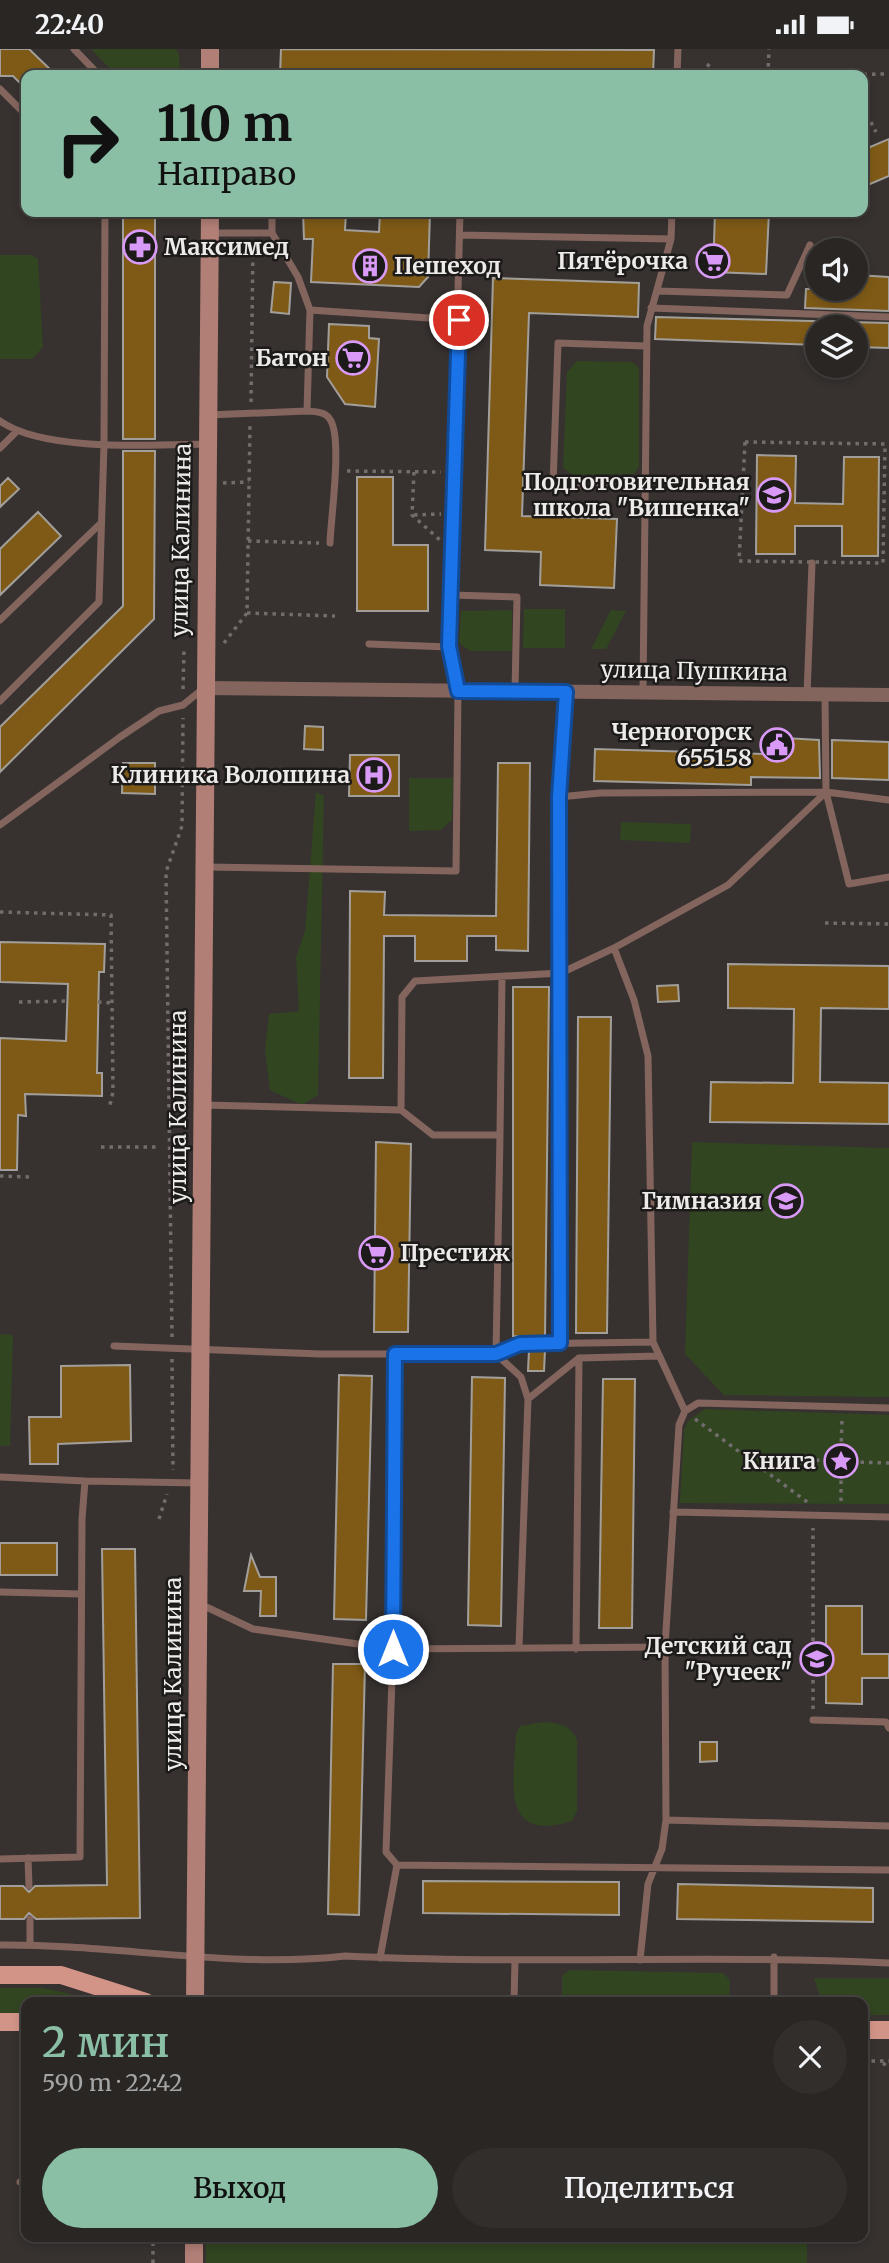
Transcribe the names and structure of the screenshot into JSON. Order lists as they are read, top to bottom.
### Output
{
  "streets": {
    "main road": ["улица Калинина"],
    "street": ["улица Пушкина"]
  },
  "crossings": [
    ["улица Калинина", "улица Пушкина"]
  ],
  "places": {
    "pharmacy": ["Максимед"],
    "supermarket": ["Пятёрочка", "Батон", "Престиж"],
    "building": ["Пешеход"],
    "school or university": ["Подготовительная школа \"Вишенка\"", "Гимназия", "Детский сад \"Ручеек\""],
    "public building": ["Черногорск 655158"],
    "hospital": ["Клиника Волошина"],
    "place": ["Книга"]
  },
  "page": {
    "status": "22:40",
    "turn": ["110 m", "Направо"],
    "heading": ["2 мин", "590 m · 22:42"],
    "buttons": ["Выход", "Поделиться"]
  }
}
